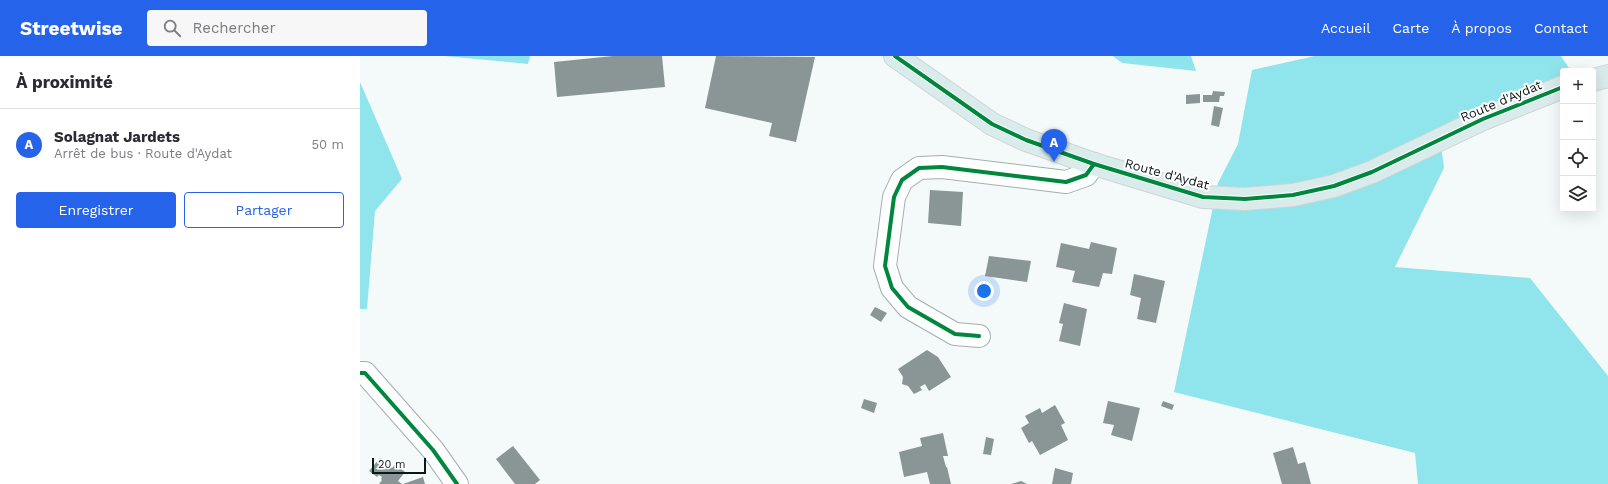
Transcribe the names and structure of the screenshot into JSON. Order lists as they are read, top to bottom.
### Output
{
  "streets": {
    "main road": ["Route d'Aydat"]
  },
  "scale_bar": "20 m",
  "page": {
    "header": "Streetwise",
    "search": "Rechercher",
    "nav": [
      "Accueil",
      "Carte",
      "À propos",
      "Contact"
    ],
    "heading": "À proximité",
    "map_buttons": ["+", "−"],
    "list": [
      {
        "mark": "A",
        "name": "Solagnat Jardets",
        "note": "Arrêt de bus · Route d'Aydat",
        "value": "50 m"
      }
    ],
    "pins": "A",
    "buttons": ["Enregistrer", "Partager"],
    "scale": "20 m"
  }
}
